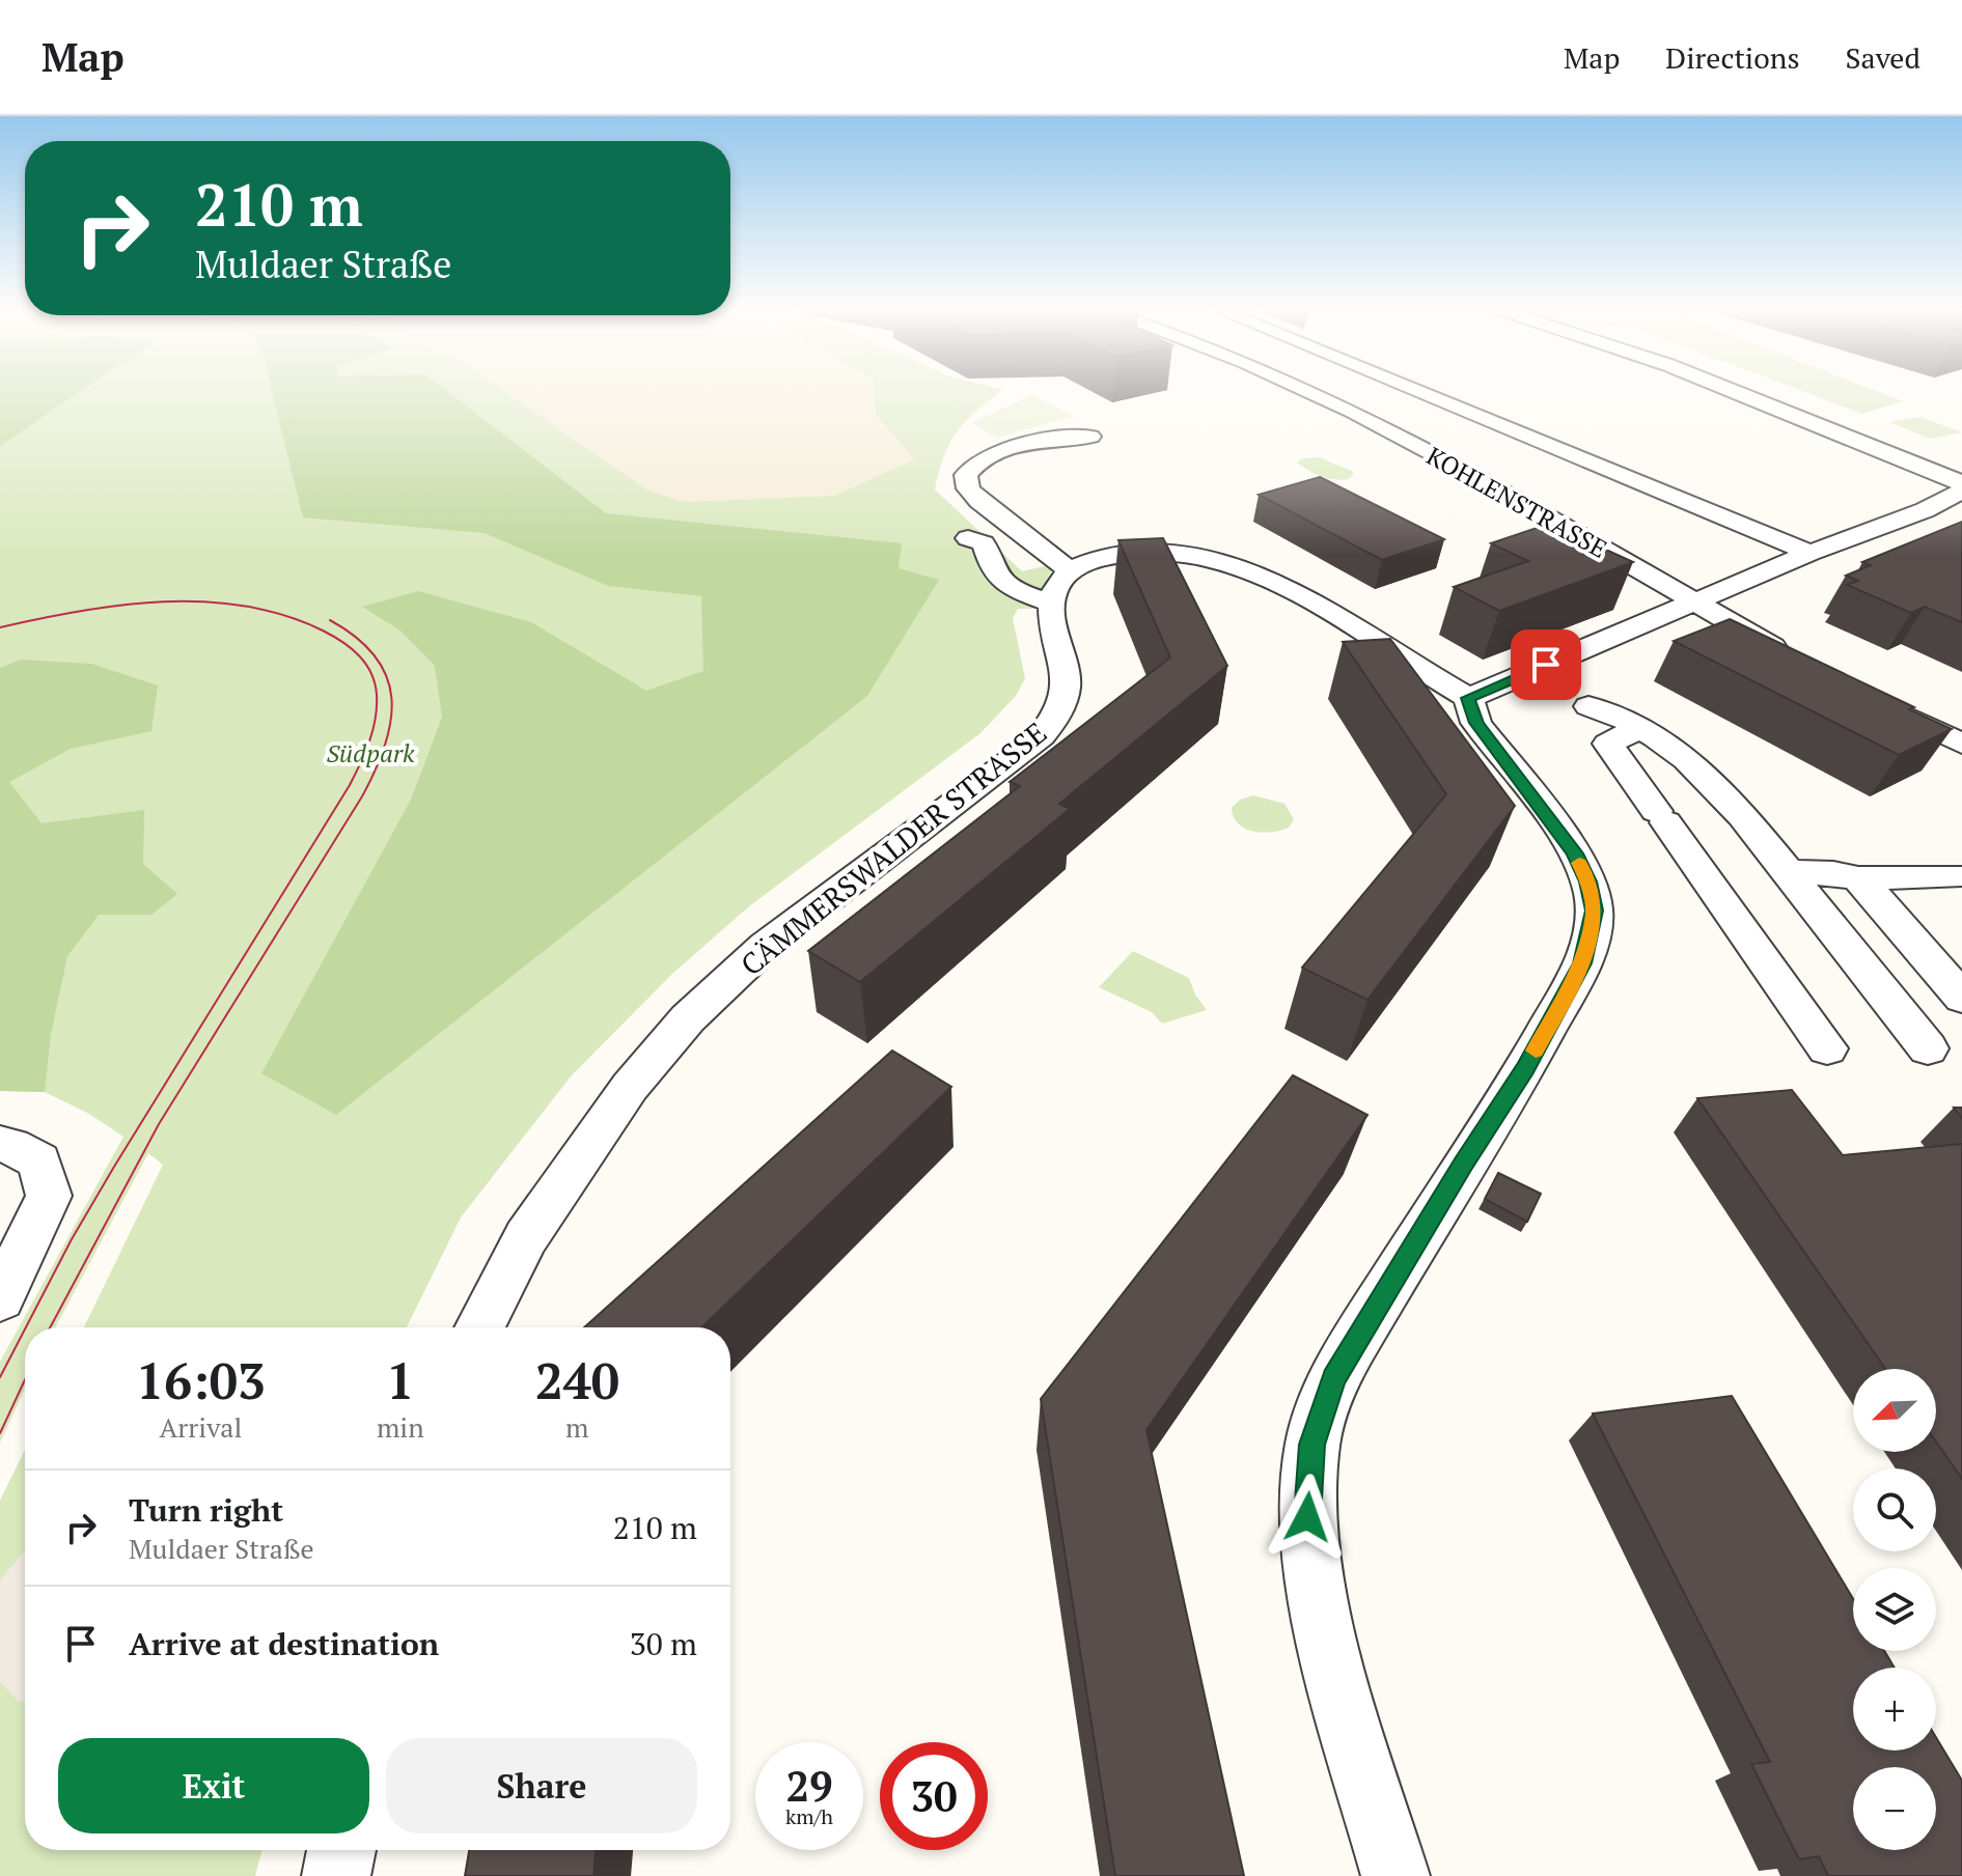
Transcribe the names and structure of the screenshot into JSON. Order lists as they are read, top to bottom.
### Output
{
  "streets": {
    "street": ["KOHLENSTRASSE", "CÄMMERSWALDER STRASSE"]
  },
  "parks": ["Südpark"],
  "north": "bottom left",
  "page": {
    "header": "Map",
    "nav": ["Map", "Directions", "Saved"],
    "turn": ["210 m", "Muldaer Straße"],
    "eta": [
      "16:03",
      "Arrival",
      "1",
      "min",
      "240",
      "m"
    ],
    "map_buttons": ["+", "−"],
    "list": [
      {
        "name": "Turn right",
        "note": "Muldaer Straße",
        "value": "210 m"
      },
      {
        "name": "Arrive at destination",
        "value": "30 m"
      }
    ],
    "buttons": ["Exit", "Share"],
    "speed": "29 km/h",
    "limit": "30"
  }
}
